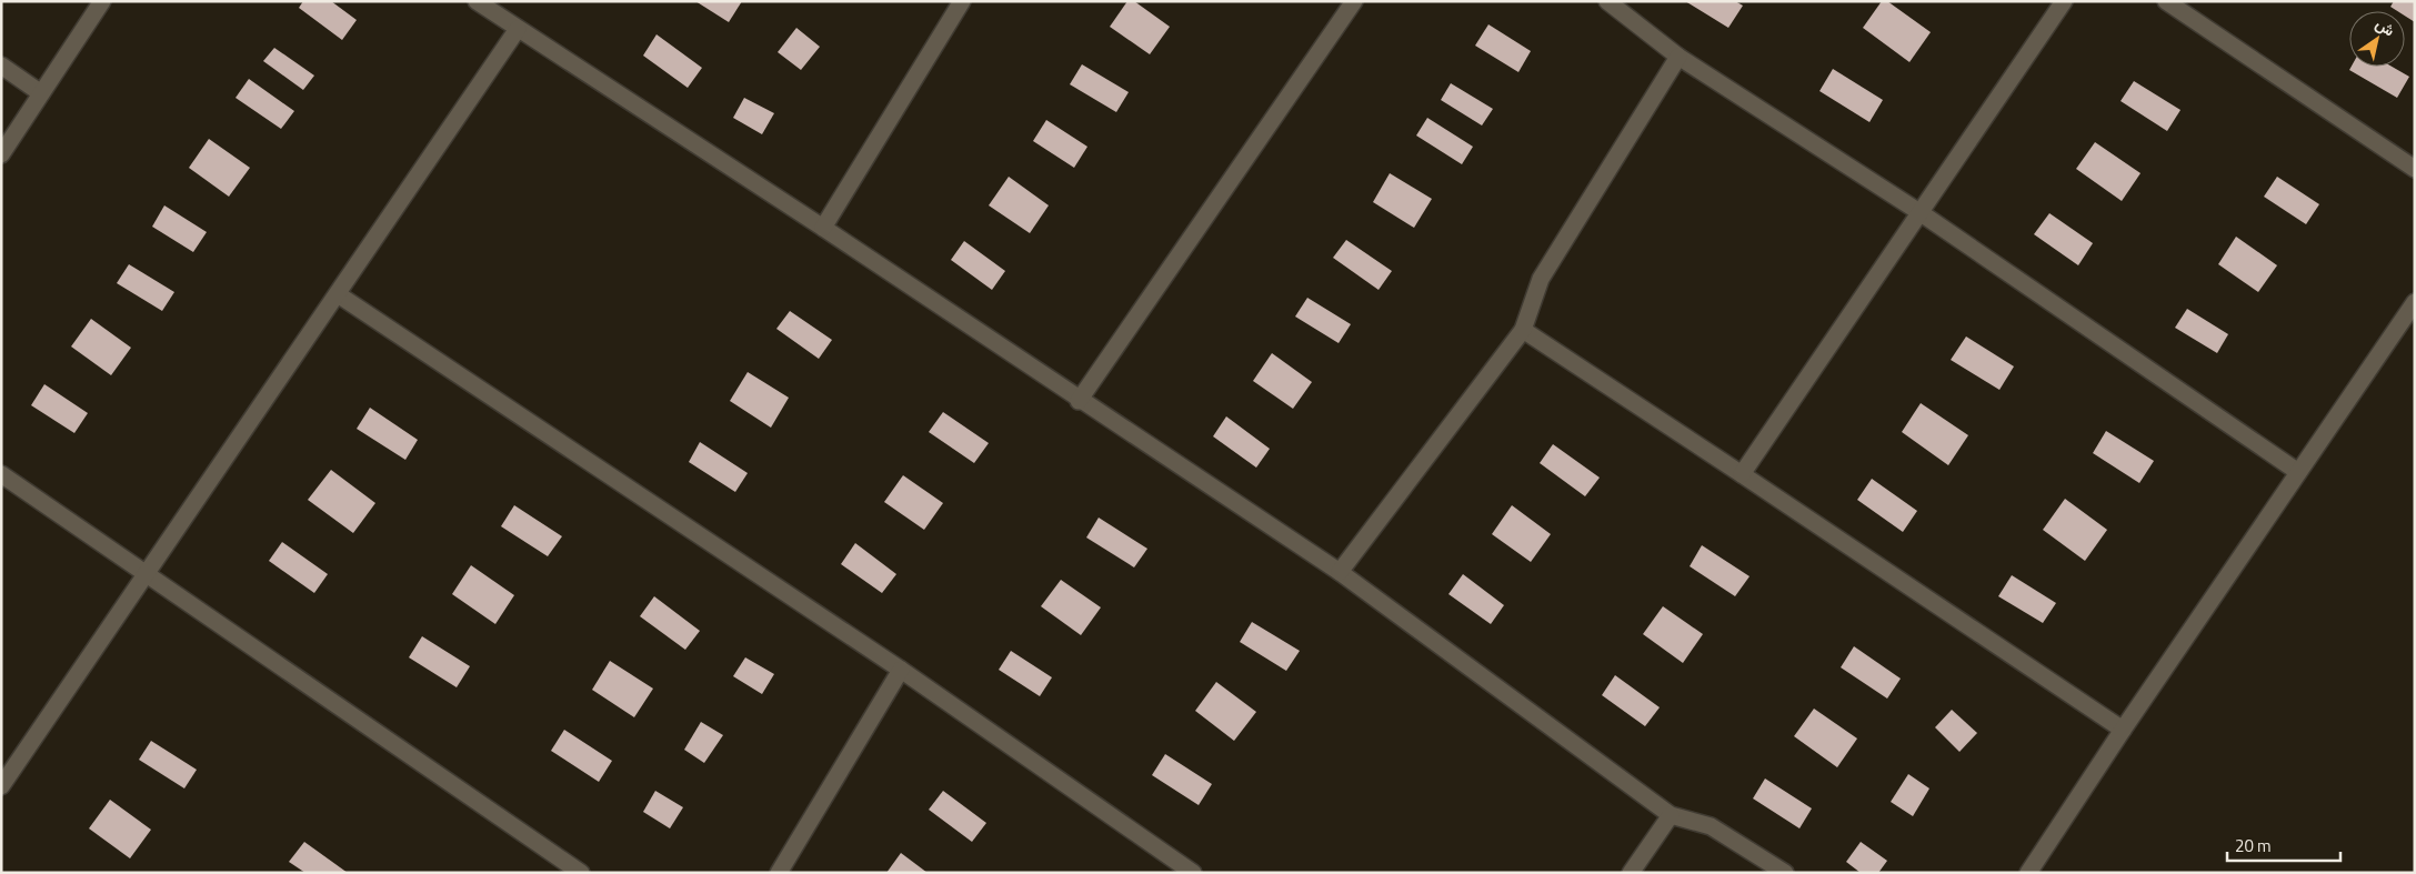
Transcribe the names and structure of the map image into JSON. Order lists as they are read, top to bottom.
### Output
{
  "scale_bar": "20 m",
  "north": "top right"
}
